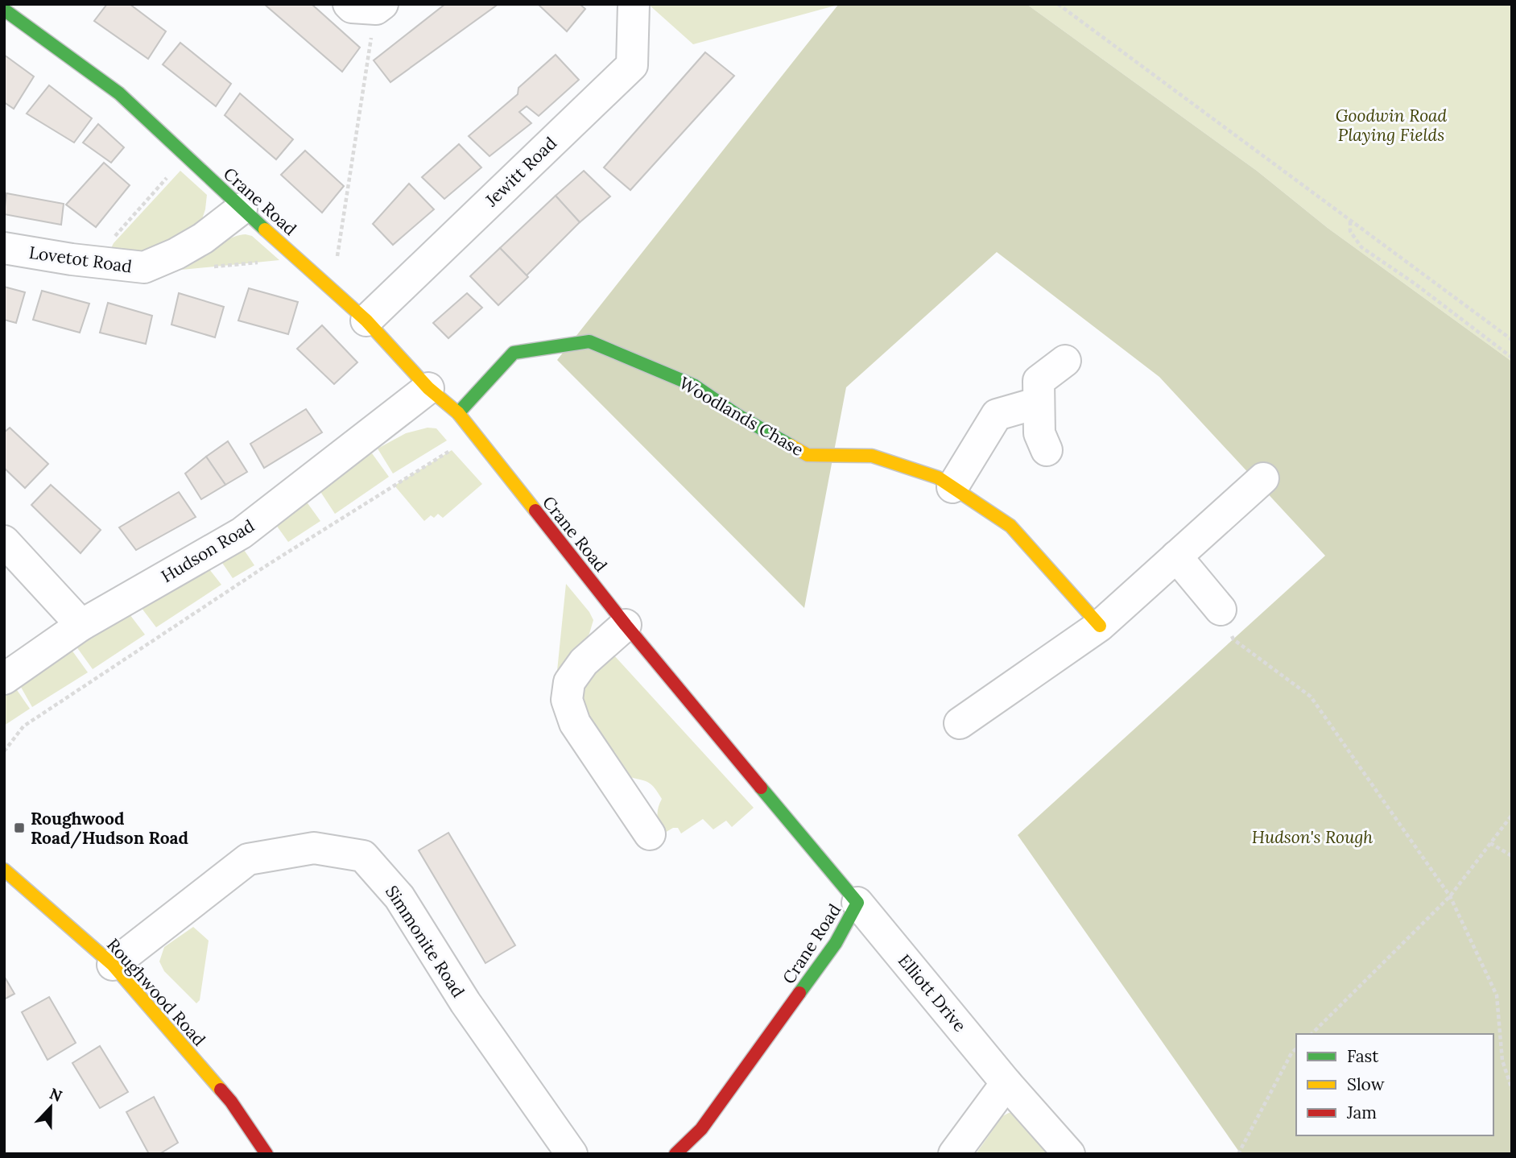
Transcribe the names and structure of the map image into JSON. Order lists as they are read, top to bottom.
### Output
{
  "streets": {
    "street": [
      "Jewitt Road",
      "Crane Road",
      "Lovetot Road",
      "Woodlands Chase",
      "Hudson Road",
      "Simmonite Road",
      "Roughwood Road",
      "Elliott Drive"
    ]
  },
  "crossings": [
    ["Jewitt Road", "Crane Road"],
    ["Crane Road", "Lovetot Road"],
    ["Crane Road", "Woodlands Chase"],
    ["Crane Road", "Hudson Road"],
    ["Crane Road", "Elliott Drive"],
    ["Simmonite Road", "Roughwood Road"]
  ],
  "parks": ["Goodwin Road Playing Fields", "Hudson's Rough"],
  "places": {
    "transit": ["Roughwood Road/Hudson Road"]
  },
  "legend": ["Fast", "Slow", "Jam"],
  "north": "top"
}
